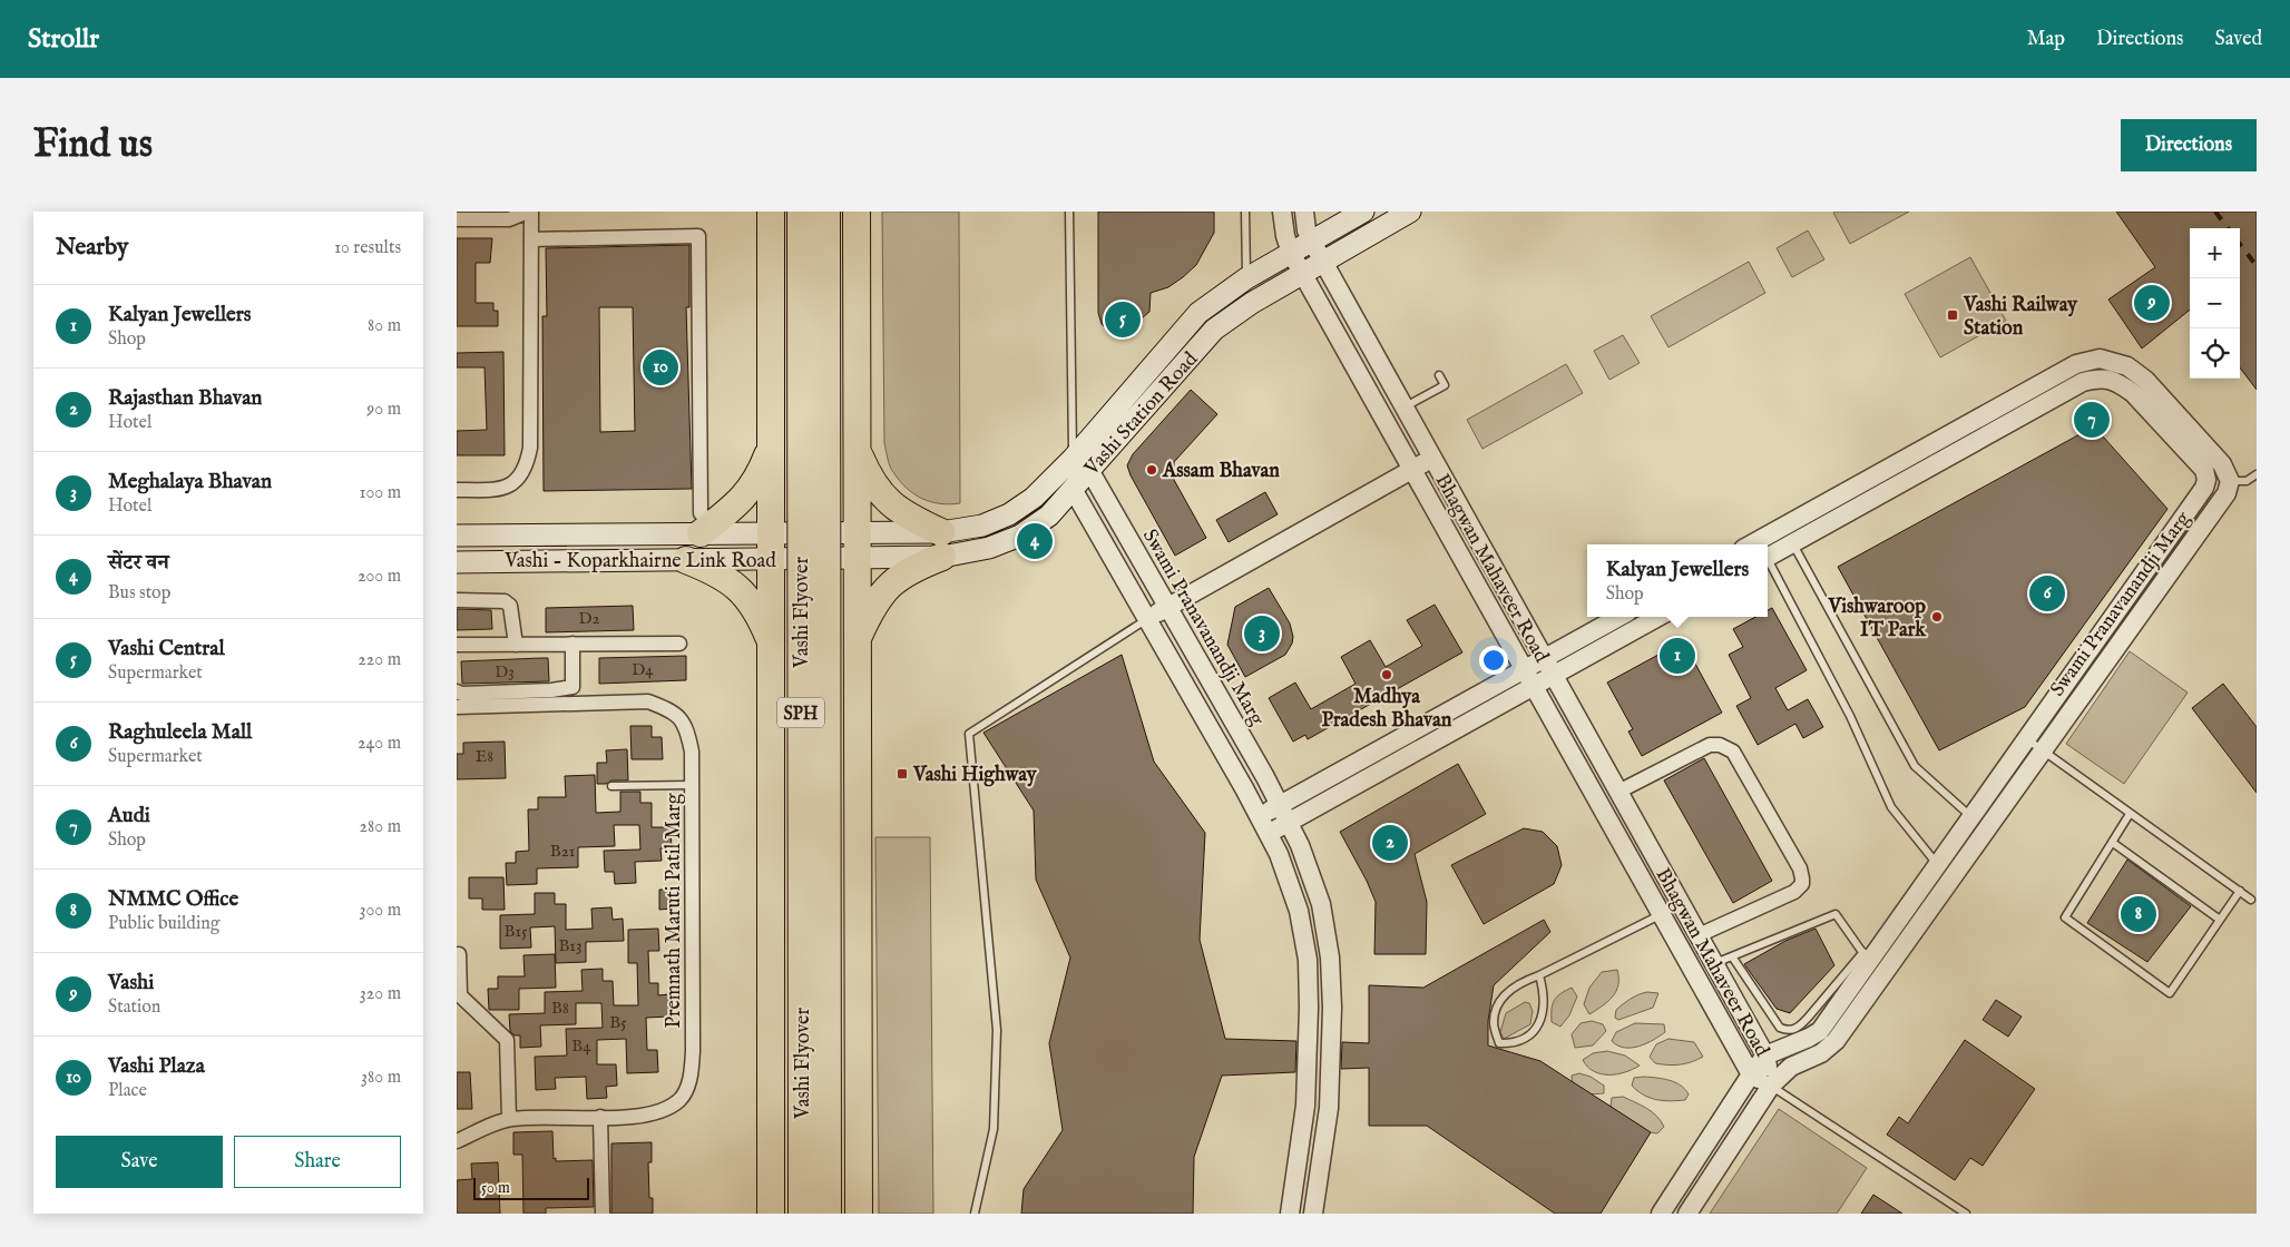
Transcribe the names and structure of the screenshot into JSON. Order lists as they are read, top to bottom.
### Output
{
  "streets": {
    "highway": ["Vashi Flyover", "SPH"],
    "main road": ["Vashi Station Road", "Vashi - Koparkhairne Link Road"],
    "street": ["Bhagwan Mahaveer Road", "Swami Pranavanandji Marg", "Premnath Maruti Patil Marg"]
  },
  "crossings": [
    ["Vashi Station Road", "Vashi - Koparkhairne Link Road"],
    ["Vashi Station Road", "Bhagwan Mahaveer Road"],
    ["Vashi Station Road", "Swami Pranavanandji Marg"],
    ["Bhagwan Mahaveer Road", "Swami Pranavanandji Marg"]
  ],
  "places": {
    "transit": ["Vashi Railway Station", "Vashi Highway"],
    "other": ["Assam Bhavan", "Vishwaroop IT Park", "Madhya Pradesh Bhavan"]
  },
  "house_numbers": [
    "D2",
    "D4",
    "D3",
    "E8",
    "B21",
    "B15",
    "B13",
    "B8",
    "B5",
    "B4"
  ],
  "scale_bar": "50 m",
  "page": {
    "header": "Strollr",
    "nav": ["Map", "Directions", "Saved"],
    "buttons": [
      "Directions",
      ["Save", "Share"]
    ],
    "title": "Find us",
    "heading": ["Nearby", "10 results"],
    "map_buttons": ["+", "−"],
    "pins": [
      "9",
      "5",
      "10",
      "7",
      "4",
      "6",
      "3",
      "1",
      "2",
      "8"
    ],
    "list": [
      {
        "mark": "1",
        "name": "Kalyan Jewellers",
        "note": "Shop",
        "value": "80 m"
      },
      {
        "mark": "2",
        "name": "Rajasthan Bhavan",
        "note": "Hotel",
        "value": "90 m"
      },
      {
        "mark": "3",
        "name": "Meghalaya Bhavan",
        "note": "Hotel",
        "value": "100 m"
      },
      {
        "mark": "4",
        "name": "सेंटर वन",
        "note": "Bus stop",
        "value": "200 m"
      },
      {
        "mark": "5",
        "name": "Vashi Central",
        "note": "Supermarket",
        "value": "220 m"
      },
      {
        "mark": "6",
        "name": "Raghuleela Mall",
        "note": "Supermarket",
        "value": "240 m"
      },
      {
        "mark": "7",
        "name": "Audi",
        "note": "Shop",
        "value": "280 m"
      },
      {
        "mark": "8",
        "name": "NMMC Office",
        "note": "Public building",
        "value": "300 m"
      },
      {
        "mark": "9",
        "name": "Vashi",
        "note": "Station",
        "value": "320 m"
      },
      {
        "mark": "10",
        "name": "Vashi Plaza",
        "note": "Place",
        "value": "380 m"
      }
    ],
    "popup": ["Kalyan Jewellers", "Shop"],
    "scale": "50 m"
  }
}
